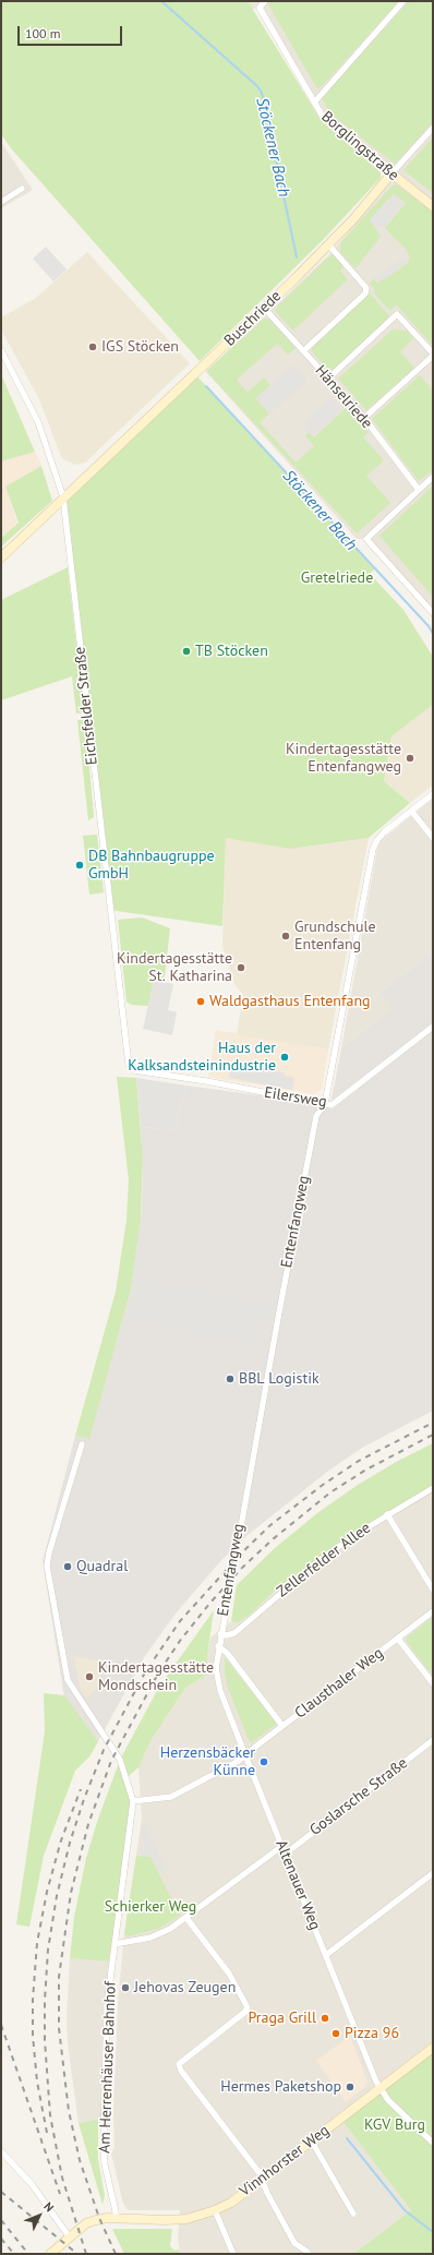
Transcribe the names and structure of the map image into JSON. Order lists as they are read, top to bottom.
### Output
{
  "streets": {
    "street": [
      "Borglingstraße",
      "Buschriede",
      "Hänselriede",
      "Eichsfelder Straße",
      "Eilersweg",
      "Entenfangweg",
      "Zellerfelder Allee",
      "Clausthaler Weg",
      "Goslarsche Straße",
      "Altenauer Weg",
      "Am Herrenhäuser Bahnhof",
      "Vinnhorster Weg"
    ]
  },
  "crossings": [
    ["Borglingstraße", "Buschriede"],
    ["Buschriede", "Hänselriede"],
    ["Buschriede", "Eichsfelder Straße"],
    ["Eichsfelder Straße", "Eilersweg"],
    ["Eilersweg", "Entenfangweg"],
    ["Entenfangweg", "Zellerfelder Allee"],
    ["Entenfangweg", "Altenauer Weg"],
    ["Clausthaler Weg", "Altenauer Weg"],
    ["Clausthaler Weg", "Am Herrenhäuser Bahnhof"],
    ["Goslarsche Straße", "Altenauer Weg"],
    ["Altenauer Weg", "Vinnhorster Weg"],
    ["Am Herrenhäuser Bahnhof", "Vinnhorster Weg"]
  ],
  "water": ["Stöckener Bach"],
  "parks": ["Gretelriede", "Schierker Weg", "KGV Burg"],
  "places": [
    "IGS Stöcken",
    "TB Stöcken",
    "Kindertagesstätte Entenfangweg",
    "DB Bahnbaugruppe GmbH",
    "Grundschule Entenfang",
    "Kindertagesstätte St. Katharina",
    "Waldgasthaus Entenfang",
    "Haus der Kalksandsteinindustrie",
    "BBL Logistik",
    "Quadral",
    "Kindertagesstätte Mondschein",
    "Herzensbäcker Künne",
    "Jehovas Zeugen",
    "Praga Grill",
    "Pizza 96",
    "Hermes Paketshop"
  ],
  "scale_bar": "100 m",
  "north": "top right"
}
